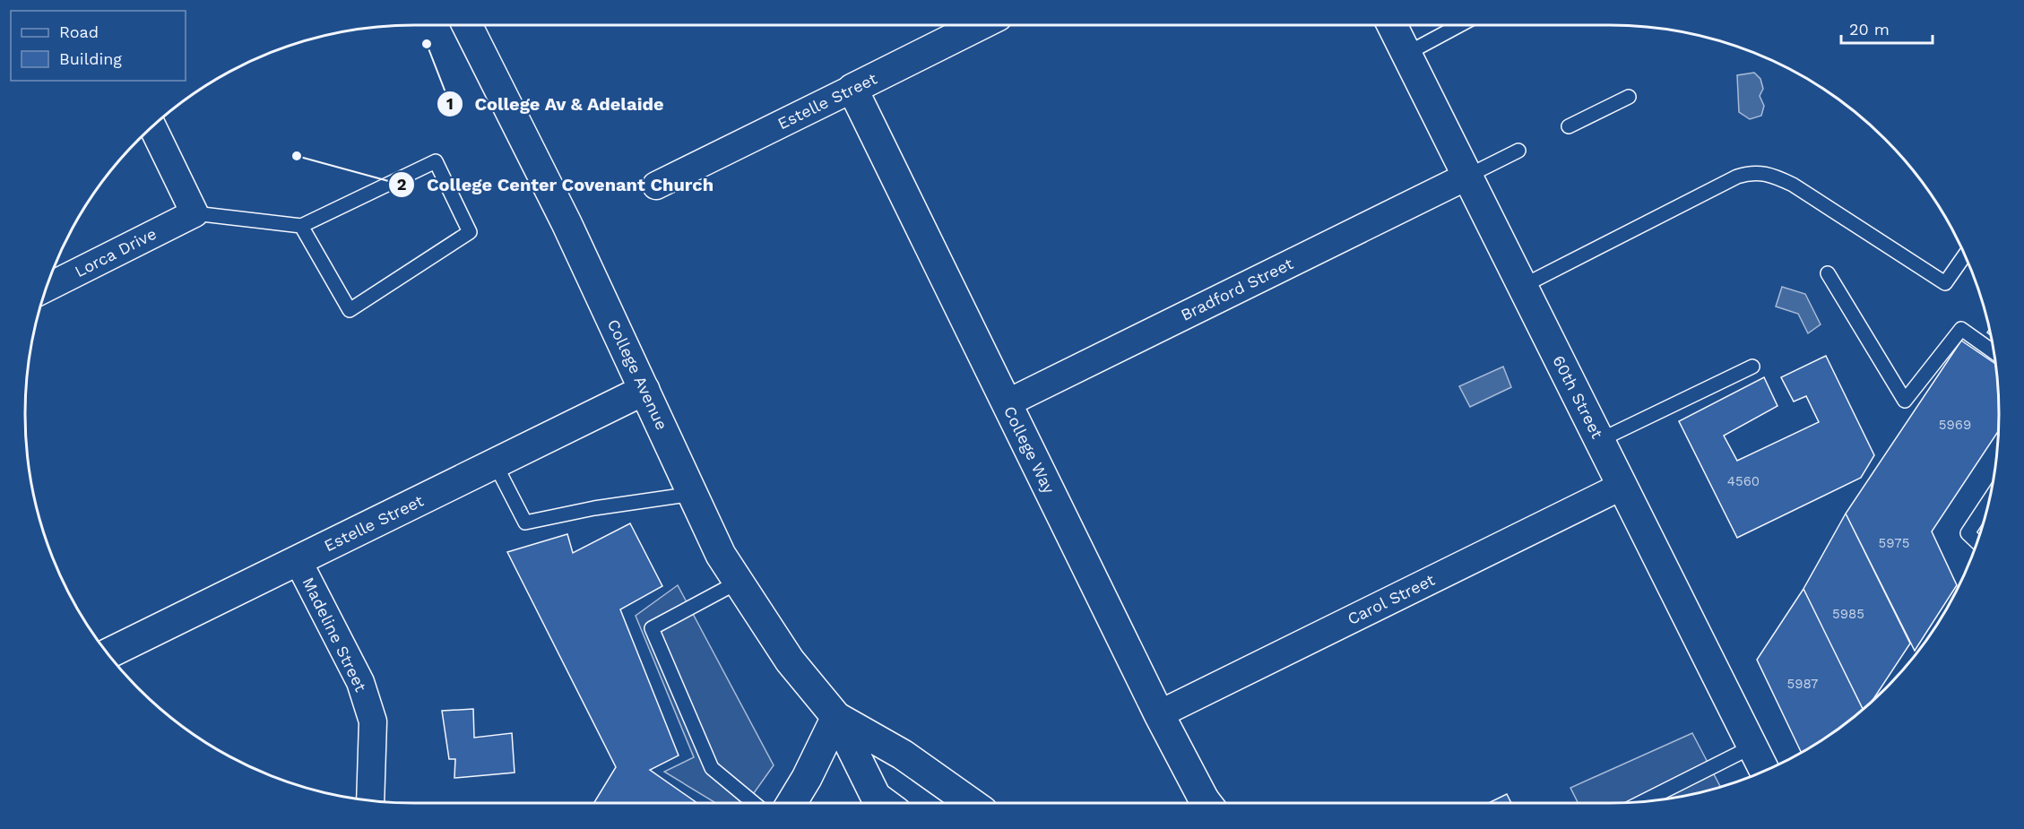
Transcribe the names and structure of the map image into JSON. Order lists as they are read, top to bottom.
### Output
{
  "streets": {
    "street": [
      "Estelle Street",
      "Lorca Drive",
      "Bradford Street",
      "College Avenue",
      "60th Street",
      "College Way",
      "Carol Street",
      "Madeline Street"
    ]
  },
  "crossings": [
    ["Estelle Street", "College Avenue"],
    ["Estelle Street", "College Way"],
    ["Estelle Street", "Madeline Street"],
    ["Bradford Street", "60th Street"],
    ["Bradford Street", "College Way"],
    ["60th Street", "Carol Street"],
    ["College Way", "Carol Street"]
  ],
  "places": ["College Av & Adelaide", "College Center Covenant Church"],
  "house_numbers": [
    "5969",
    "4560",
    "5975",
    "5985",
    "5987"
  ],
  "legend": ["Road", "Building"],
  "scale_bar": "20 m"
}
